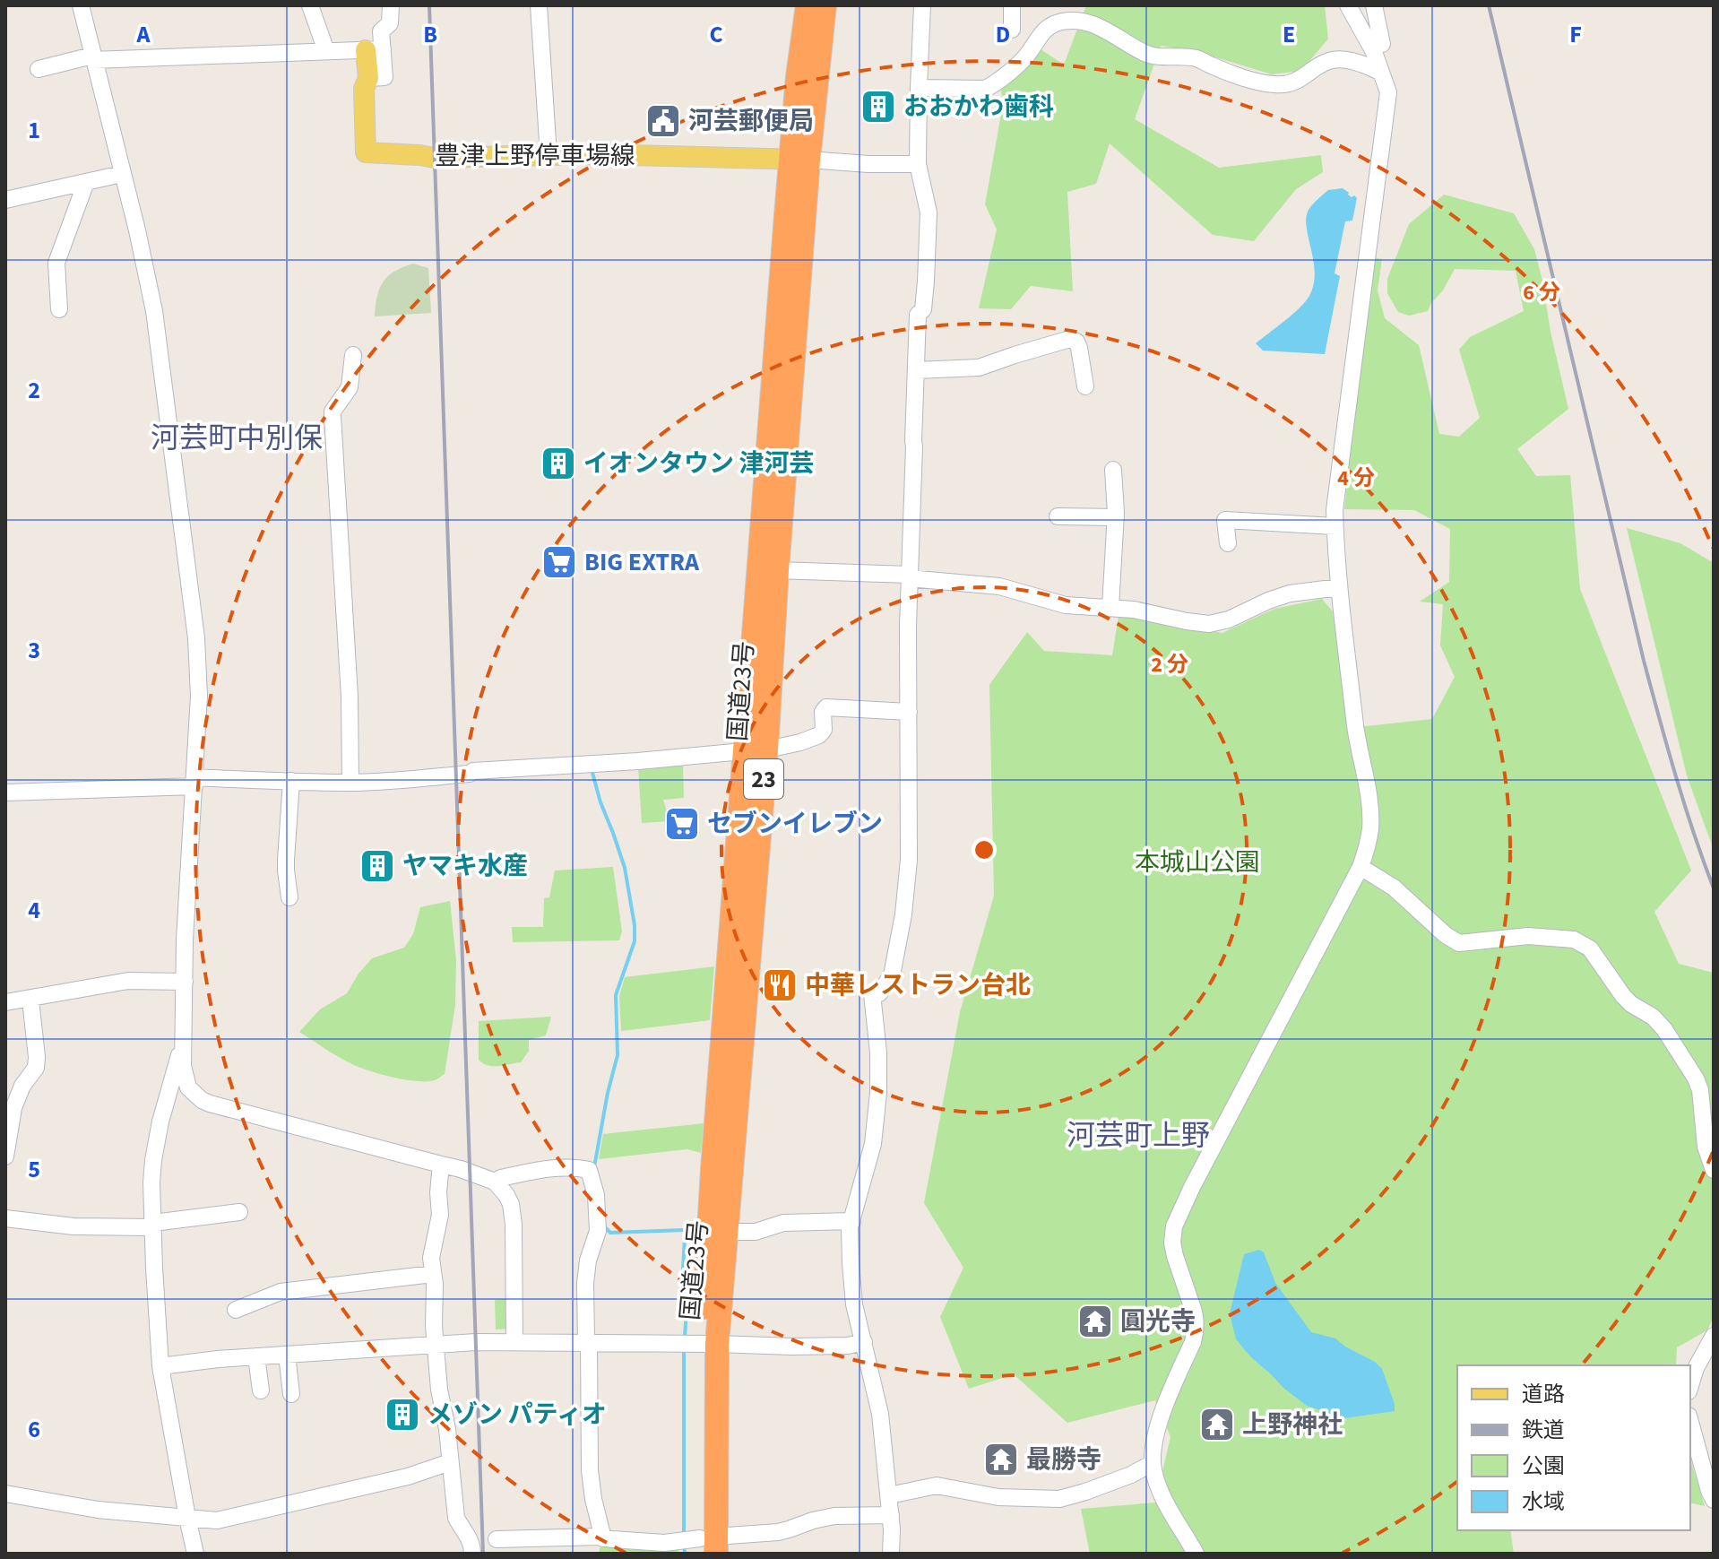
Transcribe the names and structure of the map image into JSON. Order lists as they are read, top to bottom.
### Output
{
  "streets": {
    "highway": ["国道23号", "23"],
    "main road": ["豊津上野停車場線"]
  },
  "crossings": [
    ["豊津上野停車場線", "国道23号"]
  ],
  "districts": ["河芸町中別保", "河芸町上野"],
  "parks": ["本城山公園"],
  "places": {
    "building": [
      "おおかわ歯科",
      "イオンタウン 津河芸",
      "ヤマキ水産",
      "メゾン パティオ"
    ],
    "public building": ["河芸郵便局"],
    "supermarket": ["BIG EXTRA", "セブンイレブン"],
    "restaurant": ["中華レストラン台北"],
    "temple": ["圓光寺", "上野神社", "最勝寺"]
  },
  "legend": [
    "道路",
    "鉄道",
    "公園",
    "水域"
  ],
  "grid": {
    "columns": [
      "A",
      "B",
      "C",
      "D",
      "E",
      "F"
    ],
    "rows": [
      "1",
      "2",
      "3",
      "4",
      "5",
      "6"
    ]
  },
  "rings": ["6 分", "4 分", "2 分"]
}
